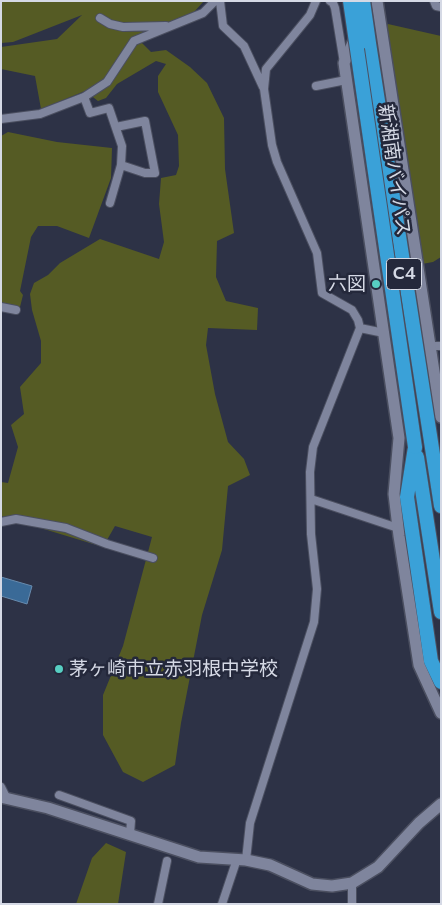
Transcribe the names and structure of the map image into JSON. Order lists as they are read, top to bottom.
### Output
{
  "streets": {
    "highway": ["新湘南バイパス", "C4"]
  },
  "places": ["六図", "茅ヶ崎市立赤羽根中学校"]
}
